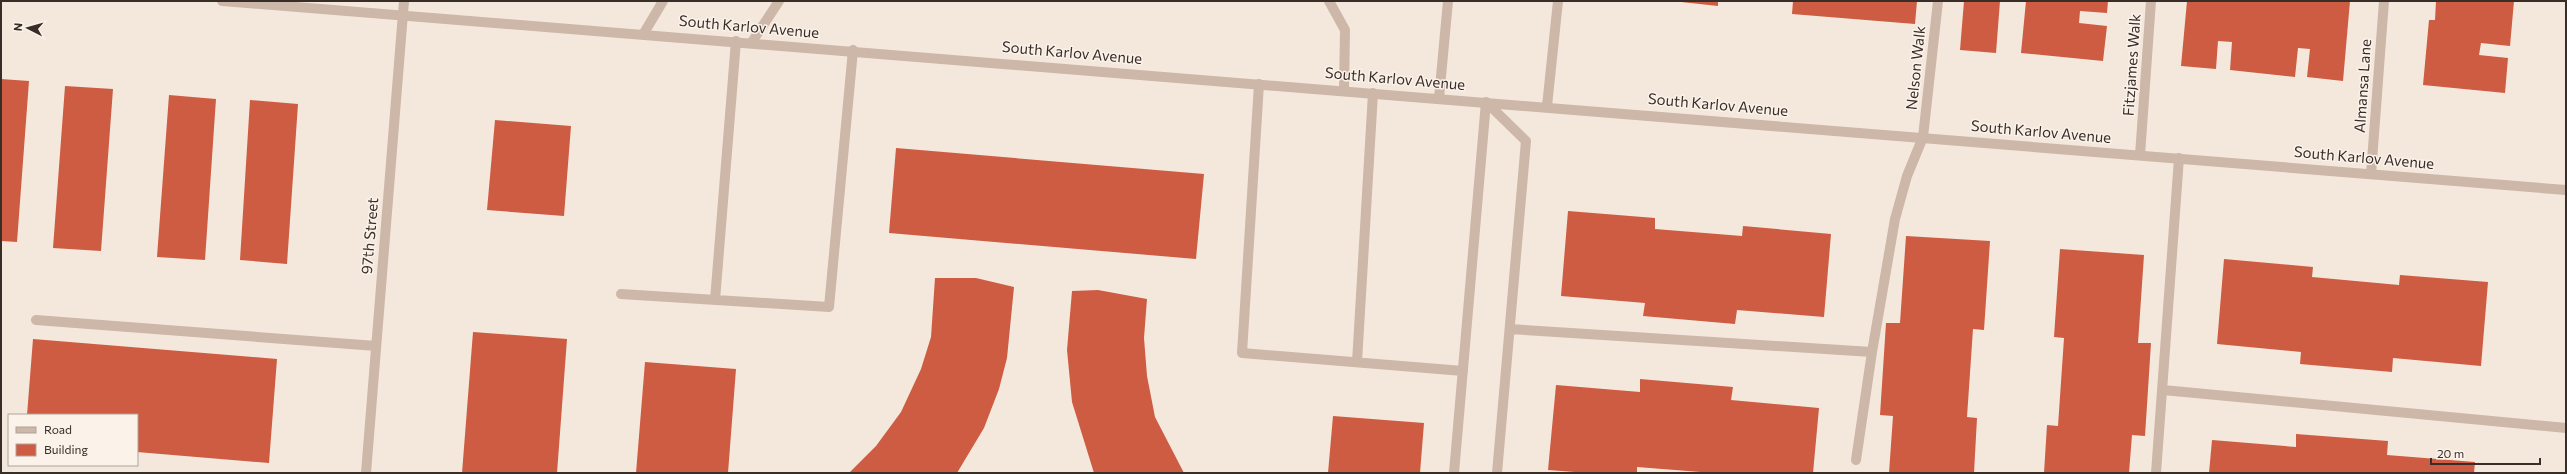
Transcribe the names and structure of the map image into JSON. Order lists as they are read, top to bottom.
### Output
{
  "streets": {
    "street": [
      "South Karlov Avenue",
      "Fitzjames Walk",
      "Nelson Walk",
      "Almansa Lane",
      "97th Street"
    ]
  },
  "crossings": [
    ["South Karlov Avenue", "Fitzjames Walk"],
    ["South Karlov Avenue", "Nelson Walk"],
    ["South Karlov Avenue", "Almansa Lane"],
    ["South Karlov Avenue", "97th Street"]
  ],
  "legend": ["Road", "Building"],
  "scale_bar": "20 m",
  "north": "left"
}
